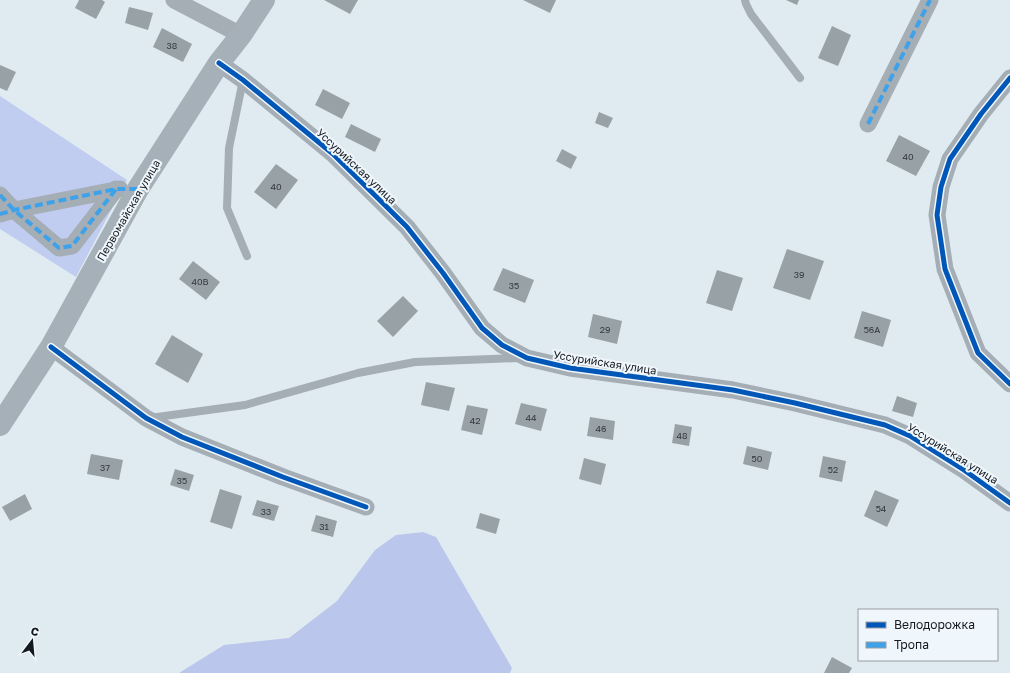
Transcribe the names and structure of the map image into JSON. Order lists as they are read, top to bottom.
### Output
{
  "streets": {
    "main road": ["Первомайская улица"],
    "street": ["Уссурийская улица"]
  },
  "crossings": [
    ["Уссурийская улица", "Первомайская улица"]
  ],
  "house_numbers": [
    "38",
    "40",
    "40",
    "39",
    "40В",
    "35",
    "29",
    "56А",
    "44",
    "42",
    "46",
    "48",
    "50",
    "37",
    "52",
    "35",
    "54",
    "33",
    "31"
  ],
  "legend": ["Велодорожка", "Тропа"],
  "north": "top"
}
